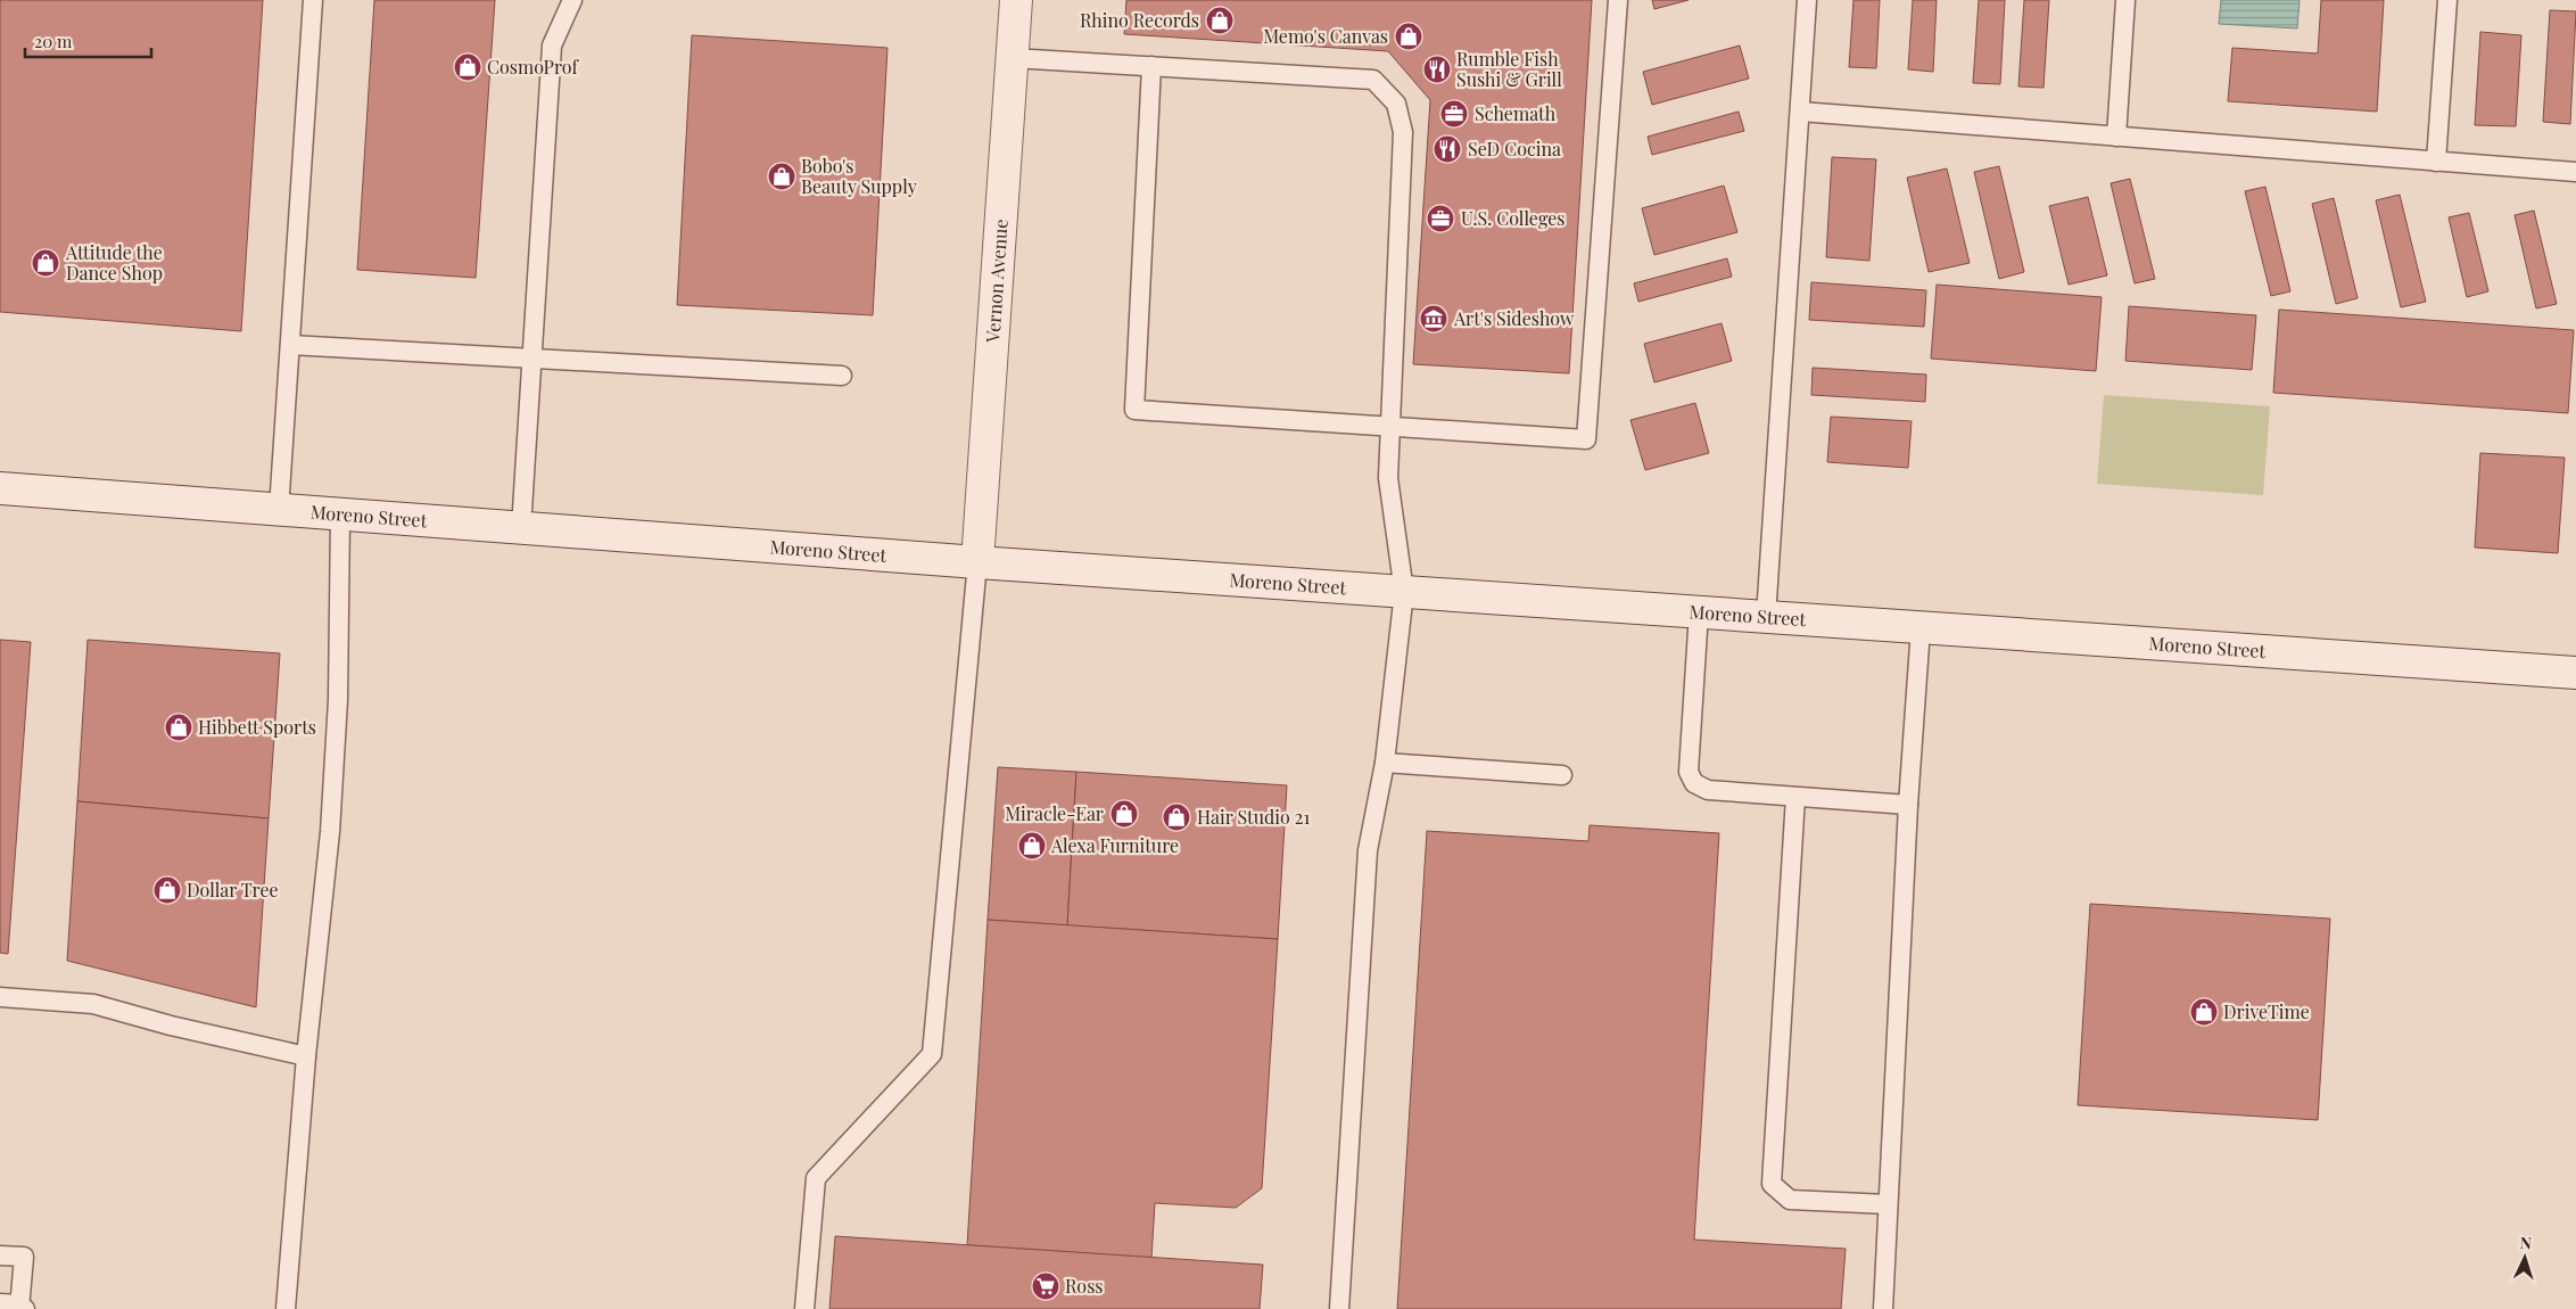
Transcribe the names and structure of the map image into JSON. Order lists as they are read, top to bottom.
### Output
{
  "streets": {
    "street": ["Vernon Avenue", "Moreno Street"]
  },
  "crossings": [
    ["Vernon Avenue", "Moreno Street"]
  ],
  "places": {
    "shop": [
      "Rhino Records",
      "Memo's Canvas",
      "CosmoProf",
      "Bobo's Beauty Supply",
      "Attitude the Dance Shop",
      "Hibbett Sports",
      "Miracle-Ear",
      "Hair Studio 21",
      "Alexa Furniture",
      "Dollar Tree",
      "DriveTime"
    ],
    "restaurant": ["Rumble Fish Sushi & Grill", "SeD Cocina"],
    "office": ["Schemath", "U.S. Colleges"],
    "museum": ["Art's Sideshow"],
    "supermarket": ["Ross"]
  },
  "scale_bar": "20 m",
  "north": "top"
}
